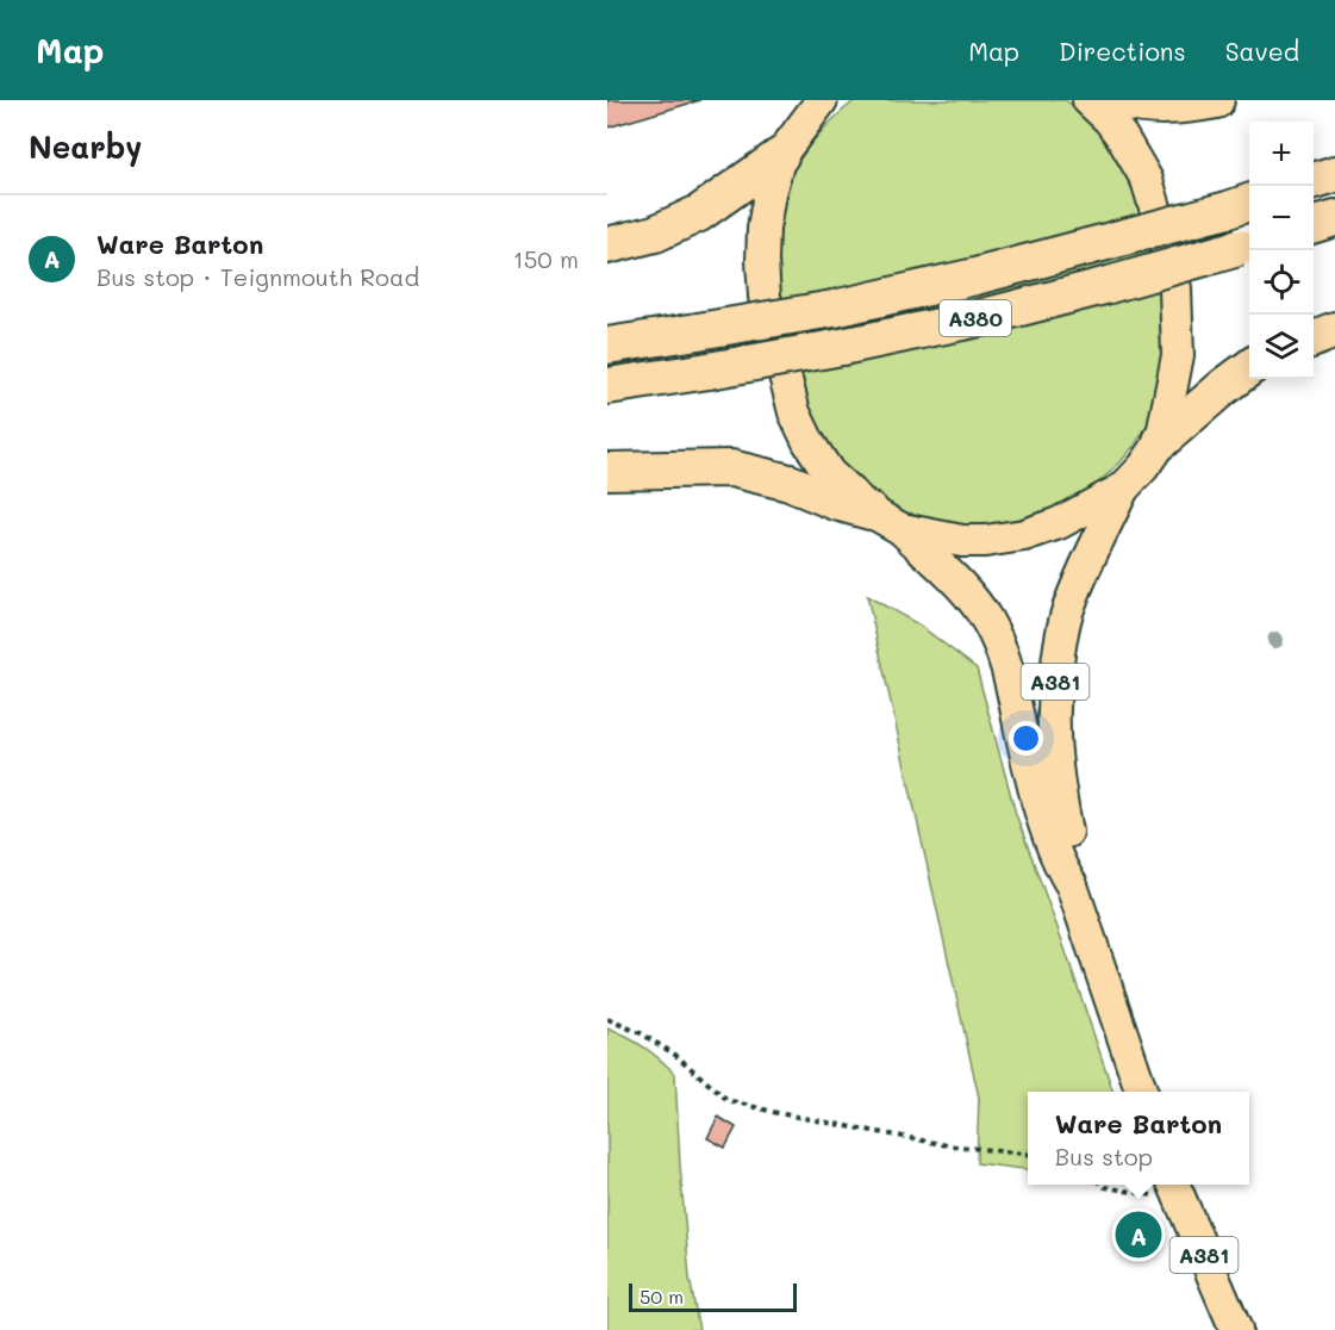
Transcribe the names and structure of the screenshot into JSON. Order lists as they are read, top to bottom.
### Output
{
  "streets": {
    "highway": ["A380"],
    "main road": ["A381"]
  },
  "scale_bar": "50 m",
  "page": {
    "header": "Map",
    "nav": ["Map", "Directions", "Saved"],
    "heading": "Nearby",
    "map_buttons": ["+", "−"],
    "list": [
      {
        "mark": "A",
        "name": "Ware Barton",
        "note": "Bus stop · Teignmouth Road",
        "value": "150 m"
      }
    ],
    "popup": ["Ware Barton", "Bus stop"],
    "pins": "A",
    "scale": "50 m"
  }
}
